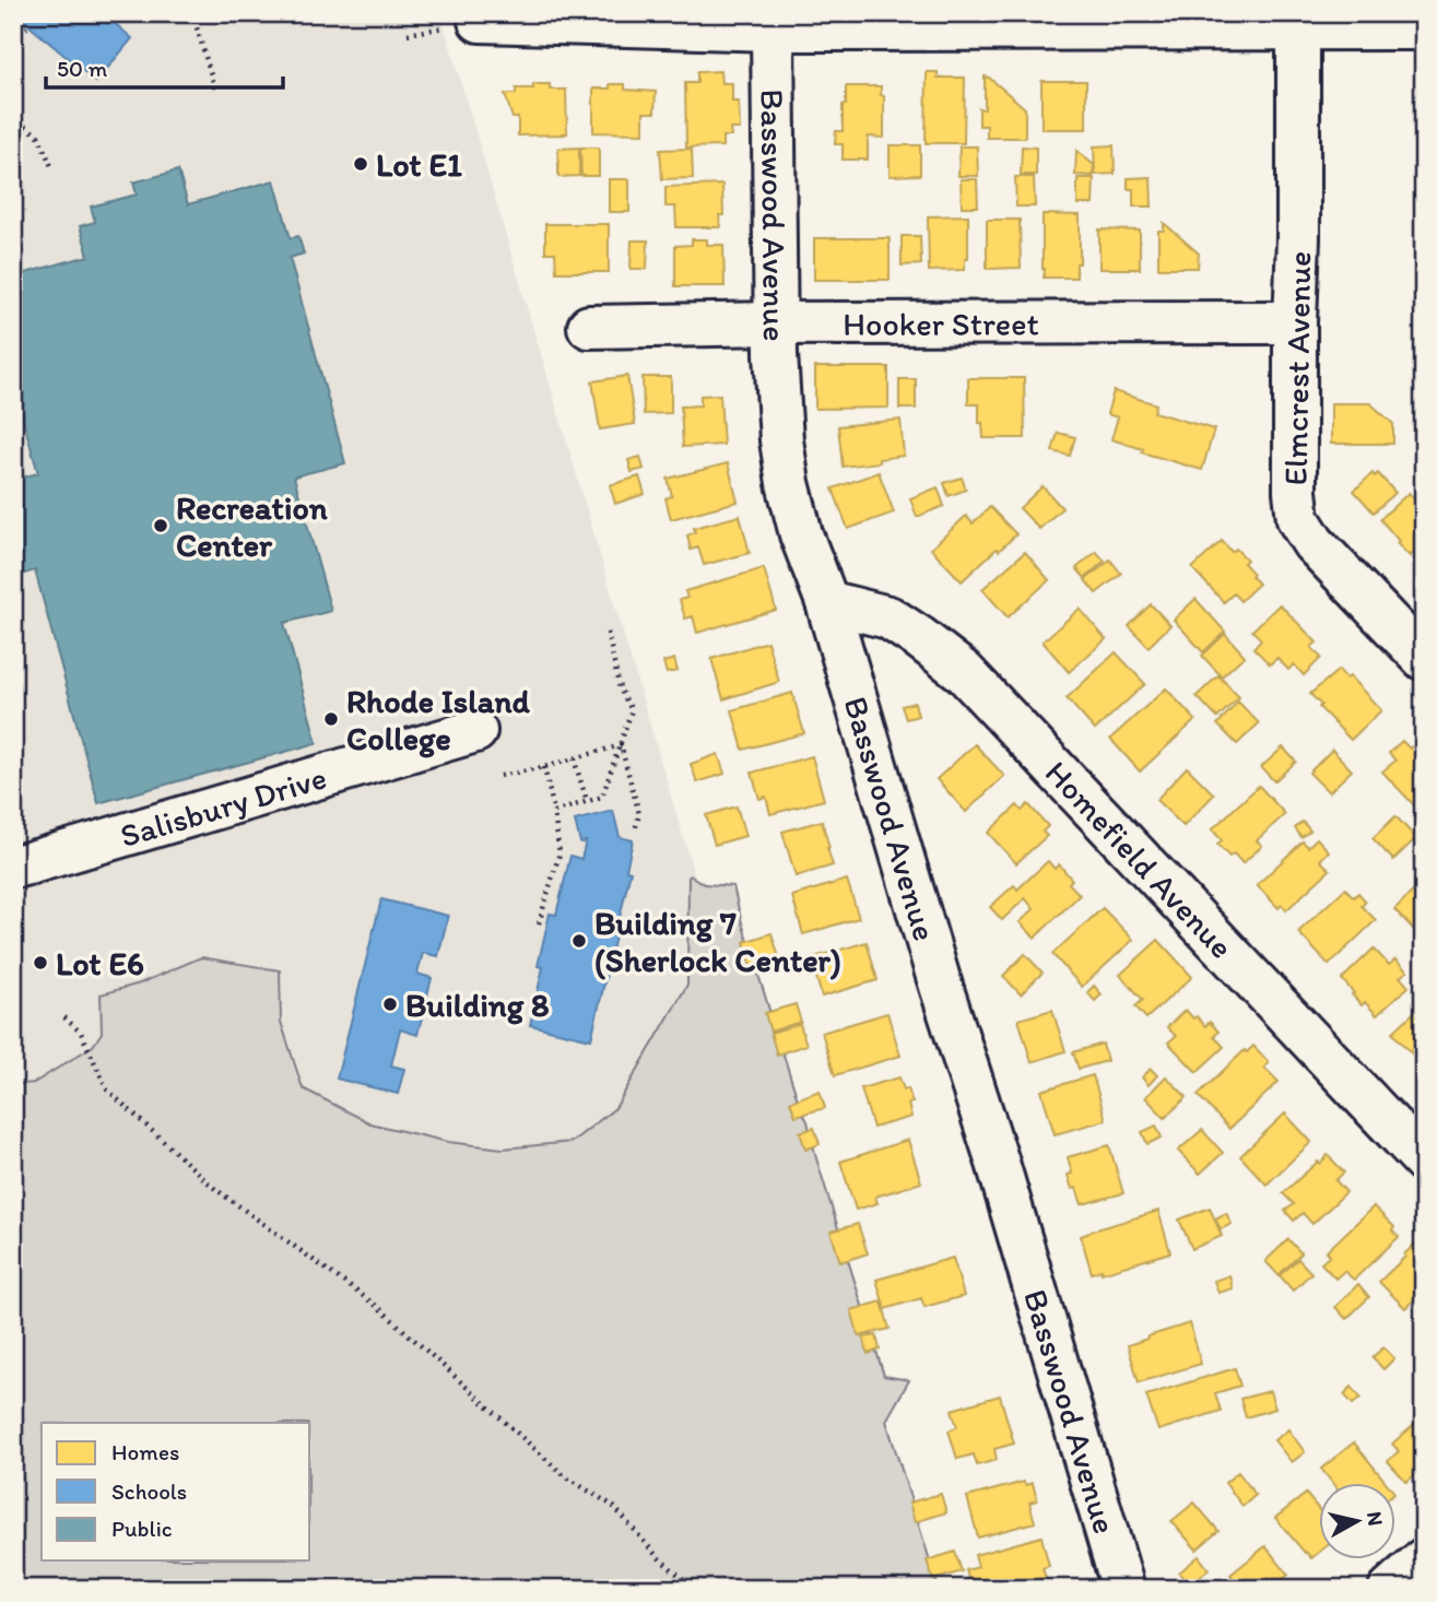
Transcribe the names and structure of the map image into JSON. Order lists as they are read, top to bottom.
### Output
{
  "streets": {
    "street": [
      "Basswood Avenue",
      "Hooker Street",
      "Elmcrest Avenue",
      "Salisbury Drive",
      "Homefield Avenue"
    ]
  },
  "crossings": [
    ["Basswood Avenue", "Hooker Street"],
    ["Basswood Avenue", "Homefield Avenue"],
    ["Hooker Street", "Elmcrest Avenue"]
  ],
  "places": [
    "Lot E1",
    "Recreation Center",
    "Rhode Island College",
    "Building 7 (Sherlock Center)",
    "Lot E6",
    "Building 8"
  ],
  "legend": ["Homes", "Schools", "Public"],
  "scale_bar": "50 m",
  "north": "right"
}
